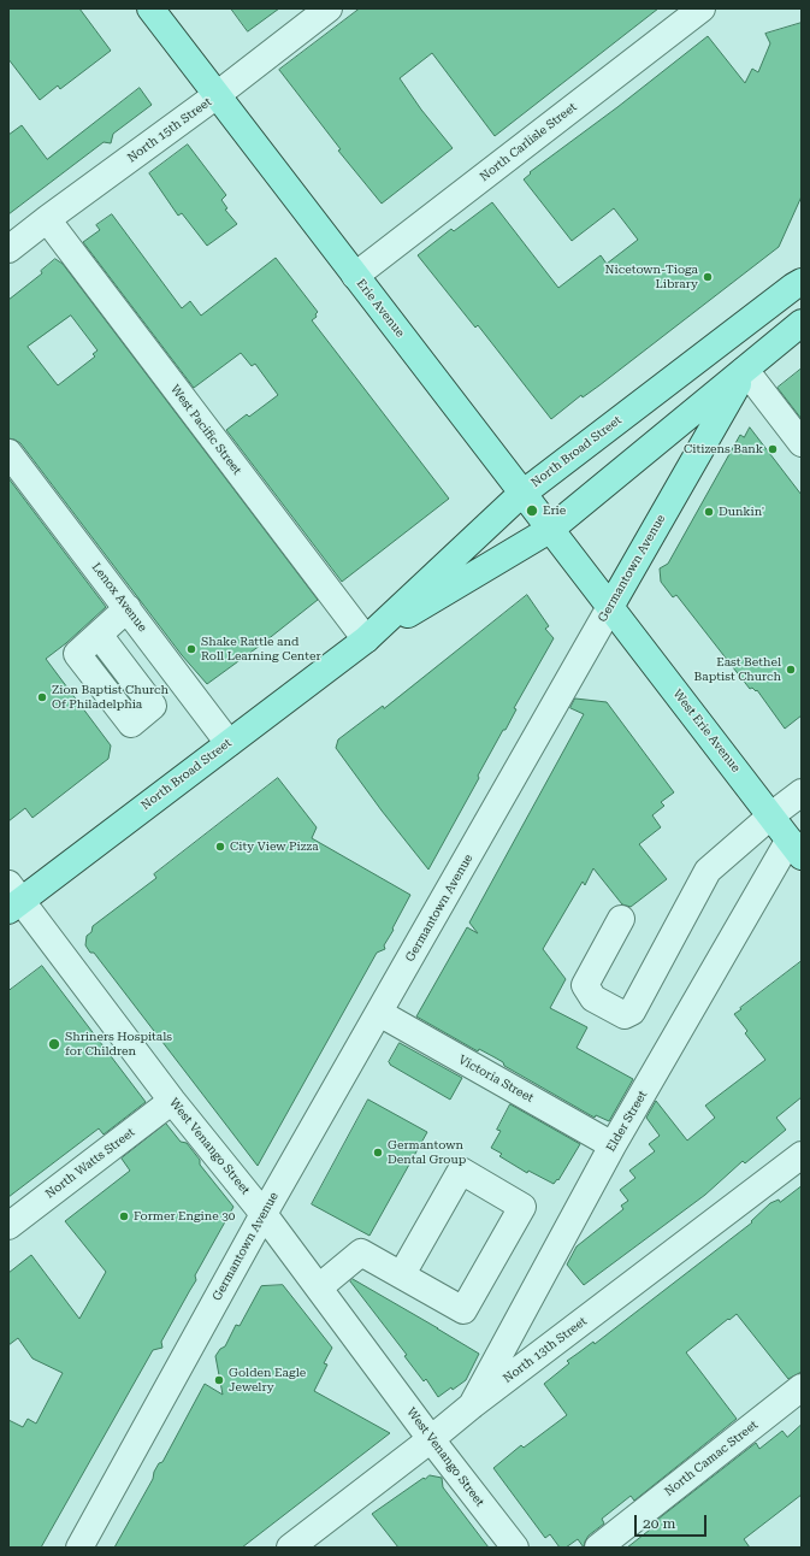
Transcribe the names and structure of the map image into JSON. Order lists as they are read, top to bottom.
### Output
{
  "streets": {
    "main road": [
      "Erie Avenue",
      "North Broad Street",
      "Germantown Avenue",
      "West Erie Avenue"
    ],
    "street": [
      "North 15th Street",
      "North Carlisle Street",
      "West Pacific Street",
      "Lenox Avenue",
      "Victoria Street",
      "Elder Street",
      "West Venango Street",
      "North Watts Street",
      "North 13th Street",
      "North Camac Street"
    ]
  },
  "crossings": [
    ["North 15th Street", "Erie Avenue"],
    ["North 15th Street", "West Pacific Street"],
    ["North Carlisle Street", "Erie Avenue"],
    ["Erie Avenue", "North Broad Street"],
    ["Erie Avenue", "Germantown Avenue"],
    ["Erie Avenue", "West Erie Avenue"],
    ["West Pacific Street", "North Broad Street"],
    ["North Broad Street", "Germantown Avenue"],
    ["North Broad Street", "Lenox Avenue"],
    ["North Broad Street", "West Venango Street"],
    ["Germantown Avenue", "West Erie Avenue"],
    ["Germantown Avenue", "Victoria Street"],
    ["Germantown Avenue", "West Venango Street"],
    ["West Erie Avenue", "Elder Street"],
    ["Victoria Street", "Elder Street"],
    ["Elder Street", "North 13th Street"],
    ["West Venango Street", "North Watts Street"],
    ["West Venango Street", "North 13th Street"]
  ],
  "places": [
    "Nicetown-Tioga Library",
    "Citizens Bank",
    "Erie",
    "Dunkin'",
    "Shake Rattle and Roll Learning Center",
    "East Bethel Baptist Church",
    "Zion Baptist Church Of Philadelphia",
    "City View Pizza",
    "Shriners Hospitals for Children",
    "Germantown Dental Group",
    "Former Engine 30",
    "Golden Eagle Jewelry"
  ],
  "scale_bar": "20 m"
}
